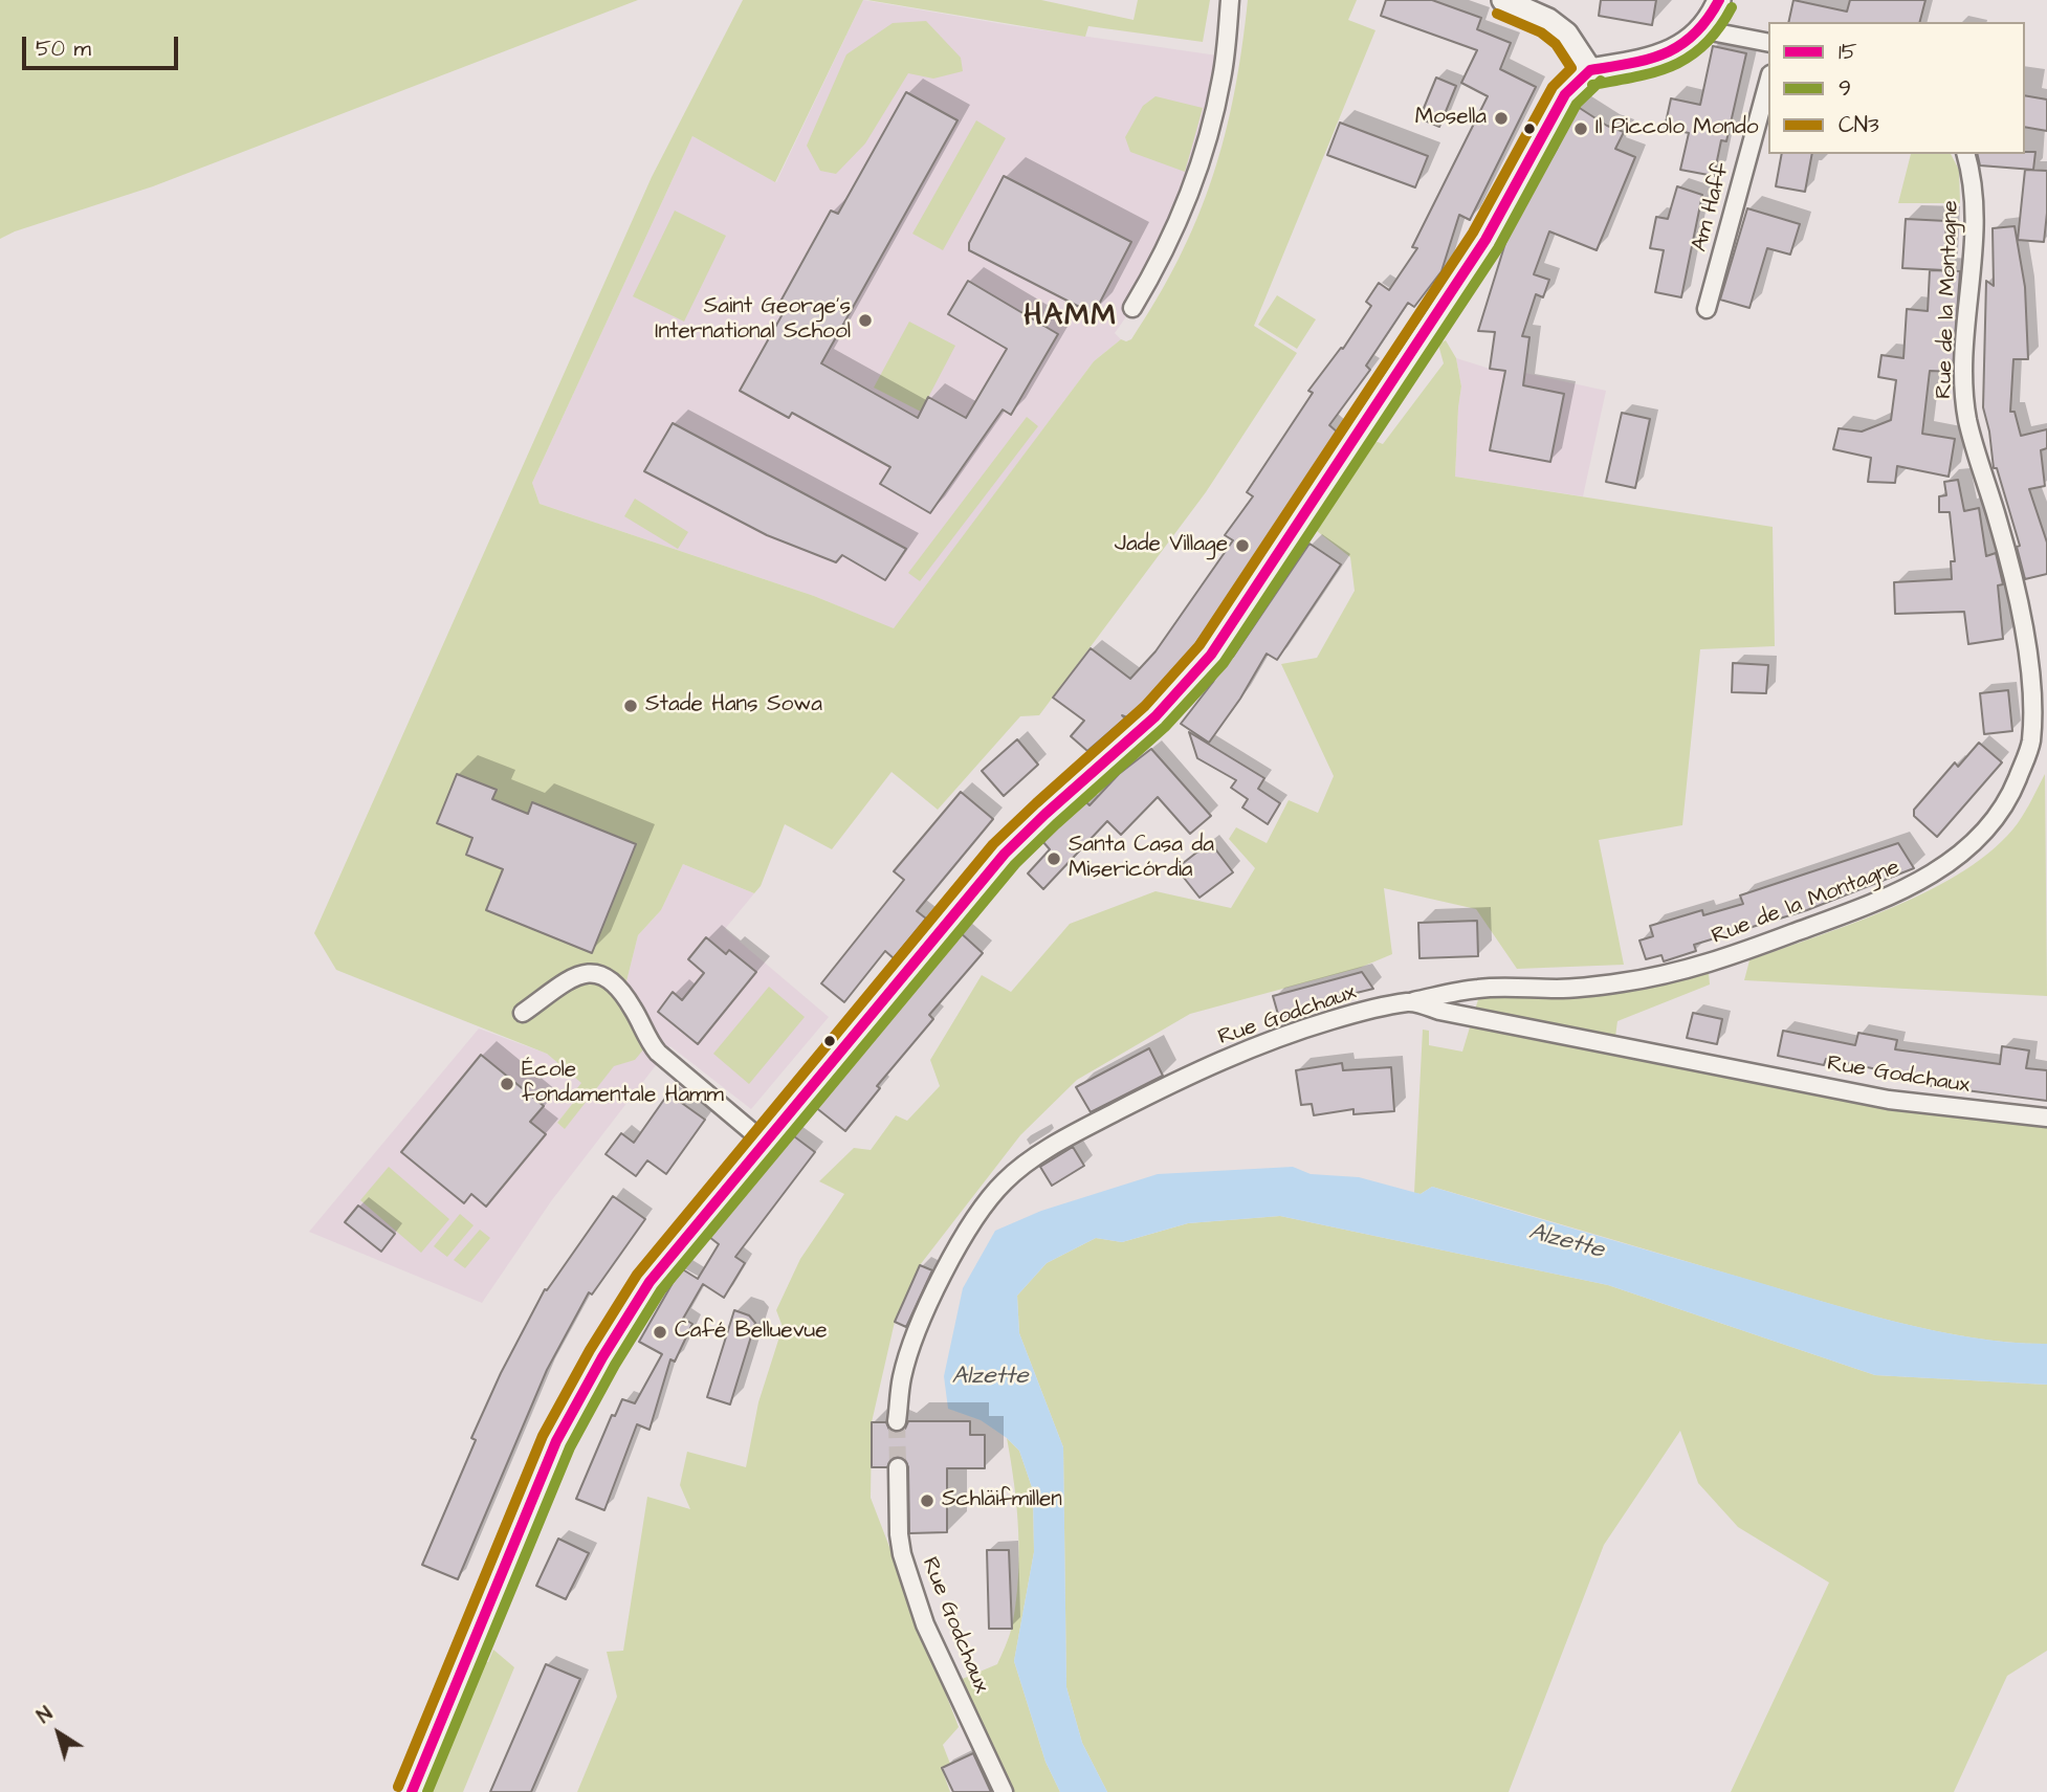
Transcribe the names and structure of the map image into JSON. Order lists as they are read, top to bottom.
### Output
{
  "streets": {
    "street": ["Am Haff", "Rue de la Montagne", "Rue Godchaux"]
  },
  "crossings": [
    ["Rue de la Montagne", "Rue Godchaux"]
  ],
  "districts": ["HAMM"],
  "water": ["Alzette"],
  "places": [
    "Mosella",
    "Il Piccolo Mondo",
    "Saint George's International School",
    "Jade Village",
    "Stade Hans Sowa",
    "Santa Casa da Misericórdia",
    "École fondamentale Hamm",
    "Café Belluevue",
    "Schläifmillen"
  ],
  "lines": ["transit line 15", "transit line 9", "transit line CN3"],
  "legend": ["15", "9", "CN3"],
  "scale_bar": "50 m",
  "north": "top left"
}
